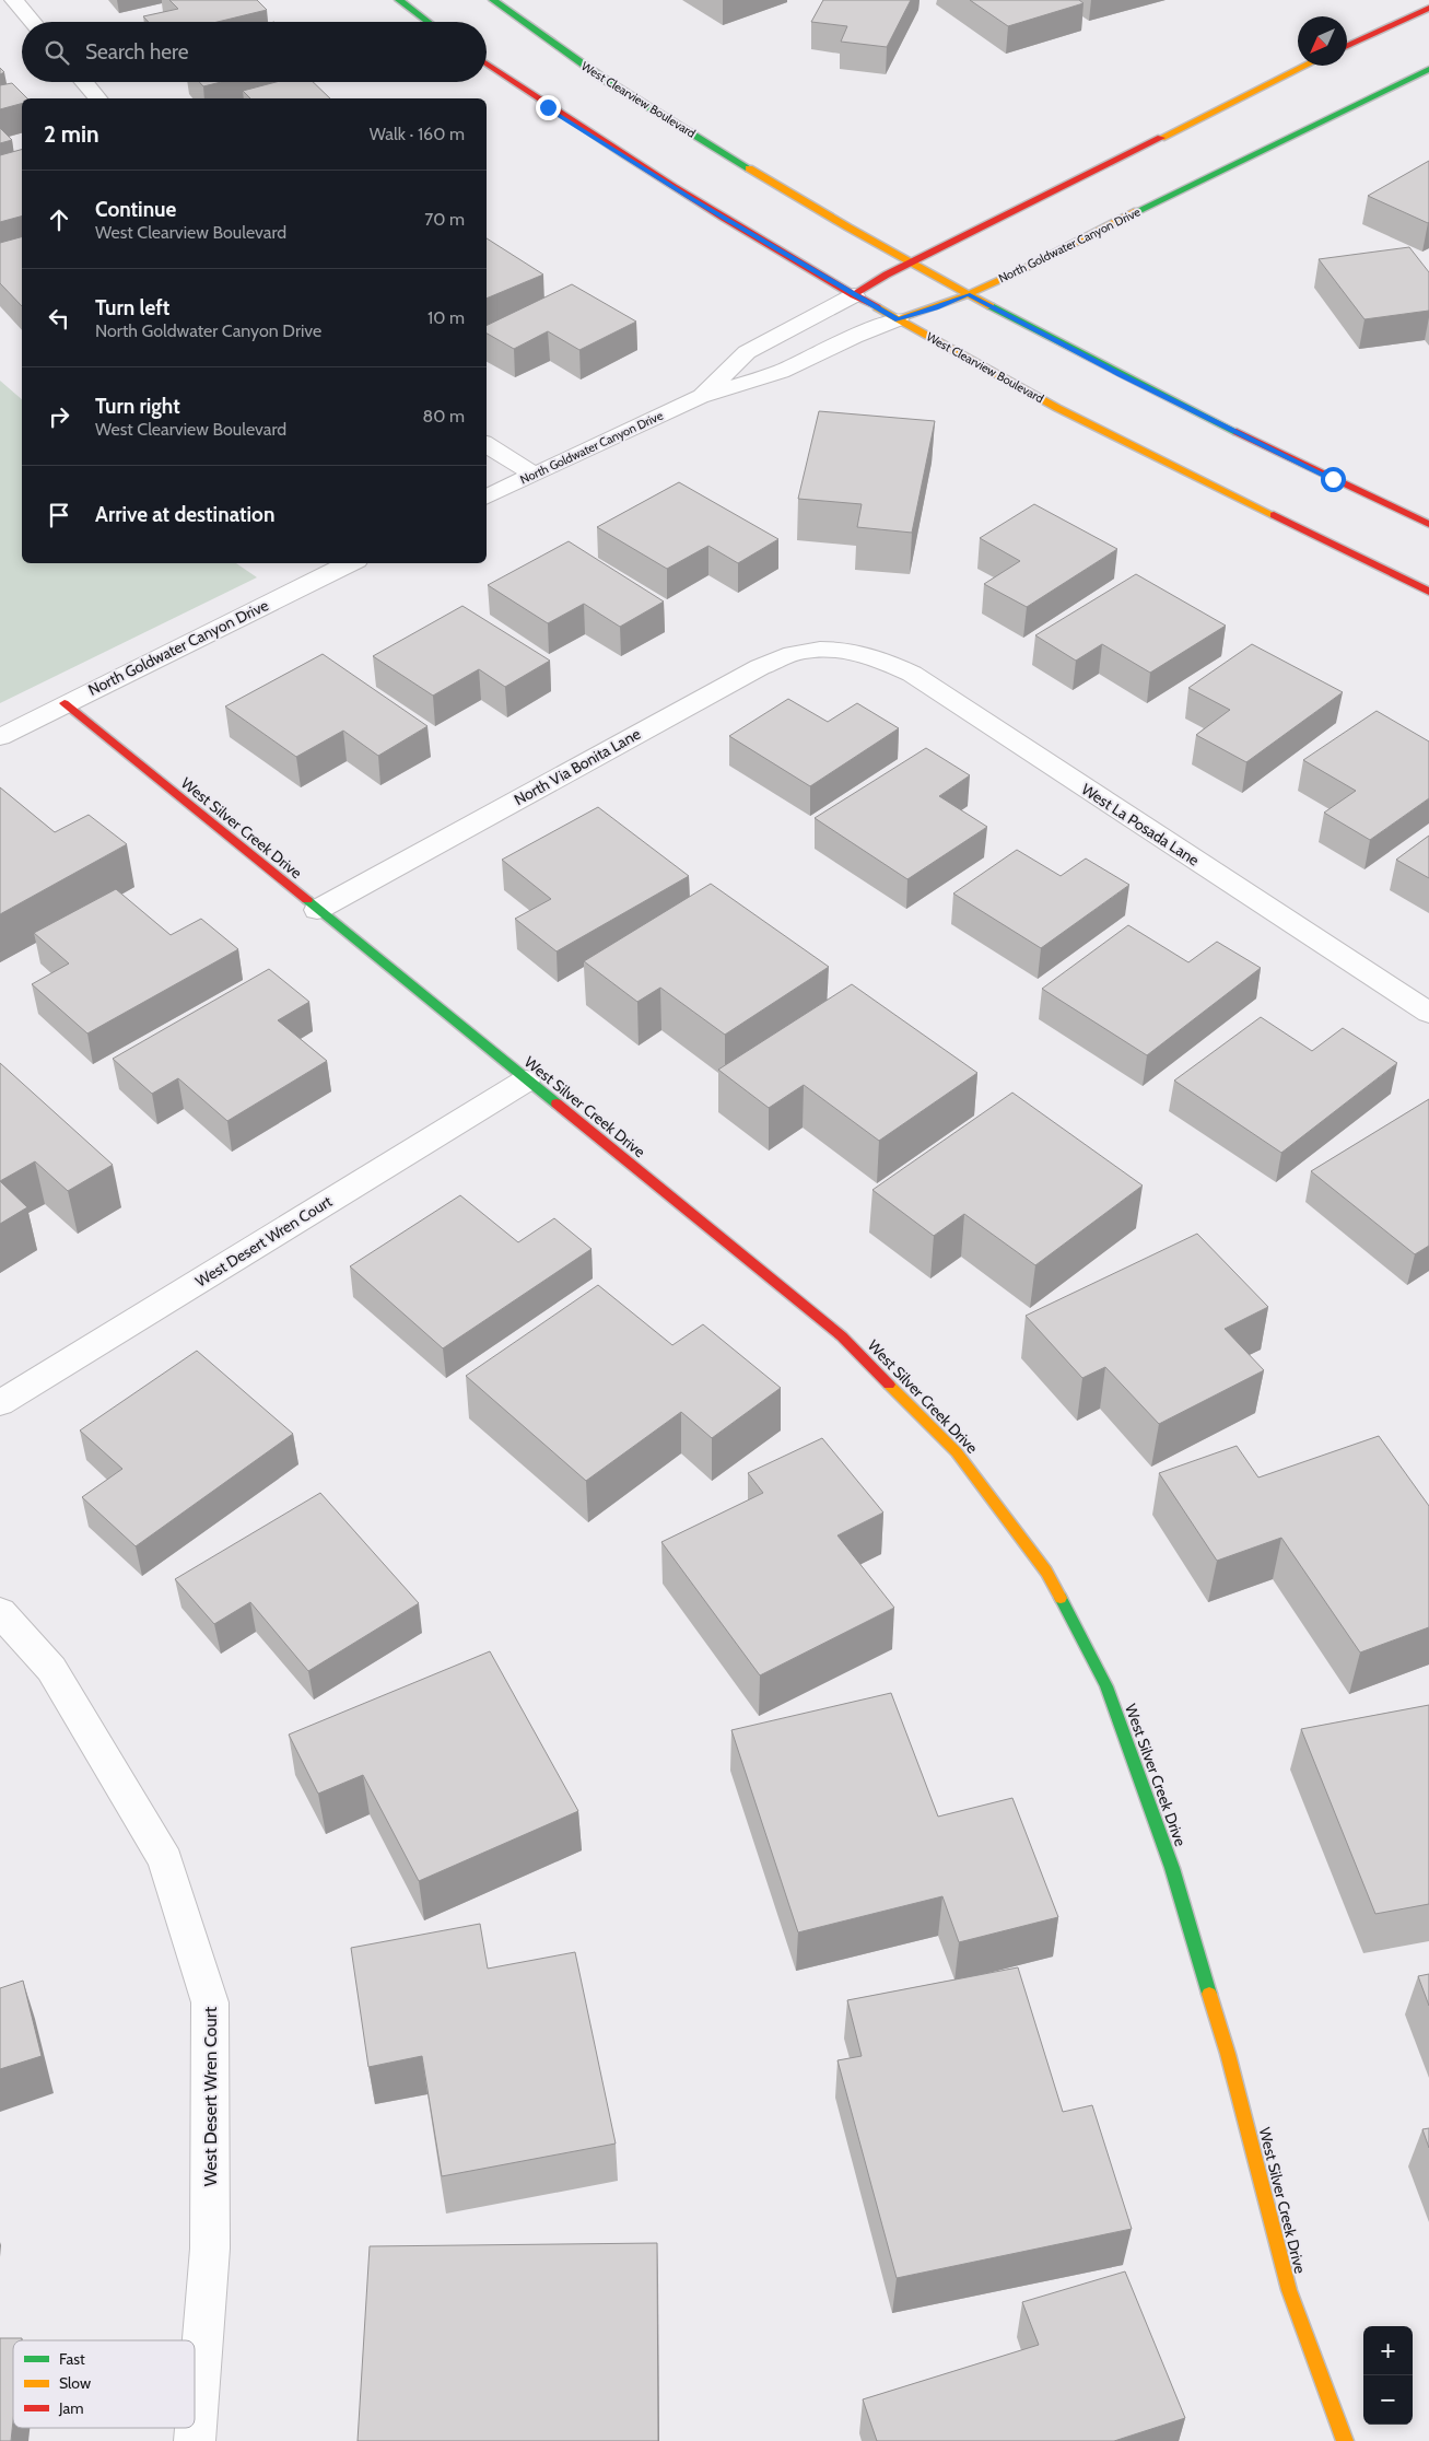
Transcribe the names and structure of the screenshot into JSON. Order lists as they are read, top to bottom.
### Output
{
  "streets": {
    "street": [
      "West Clearview Boulevard",
      "North Goldwater Canyon Drive",
      "North Via Bonita Lane",
      "West La Posada Lane",
      "West Silver Creek Drive",
      "West Desert Wren Court"
    ]
  },
  "crossings": [
    ["West Clearview Boulevard", "North Goldwater Canyon Drive"],
    ["North Goldwater Canyon Drive", "West Silver Creek Drive"],
    ["North Via Bonita Lane", "West La Posada Lane"],
    ["North Via Bonita Lane", "West Silver Creek Drive"],
    ["West Silver Creek Drive", "West Desert Wren Court"]
  ],
  "legend": ["Fast", "Slow", "Jam"],
  "north": "bottom left",
  "page": {
    "search": "Search here",
    "heading": ["2 min", "Walk · 160 m"],
    "list": [
      ["Continue", "West Clearview Boulevard", "70 m"],
      ["Turn left", "North Goldwater Canyon Drive", "10 m"],
      ["Turn right", "West Clearview Boulevard", "80 m"],
      "Arrive at destination"
    ],
    "map_buttons": ["+", "−"]
  }
}
